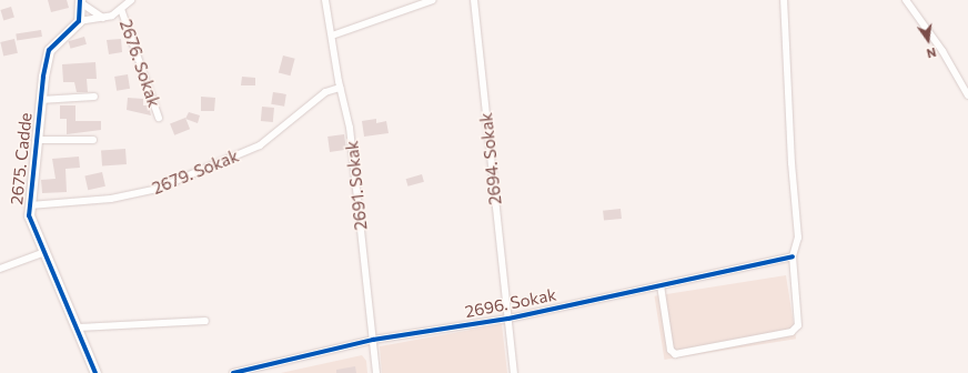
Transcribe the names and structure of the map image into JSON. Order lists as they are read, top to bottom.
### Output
{
  "streets": {
    "street": [
      "2676. Sokak",
      "2675. Cadde",
      "2694. Sokak",
      "2679. Sokak",
      "2691. Sokak",
      "2696. Sokak"
    ]
  },
  "crossings": [
    ["2675. Cadde", "2679. Sokak"],
    ["2694. Sokak", "2696. Sokak"],
    ["2679. Sokak", "2691. Sokak"],
    ["2691. Sokak", "2696. Sokak"]
  ],
  "north": "bottom"
}
